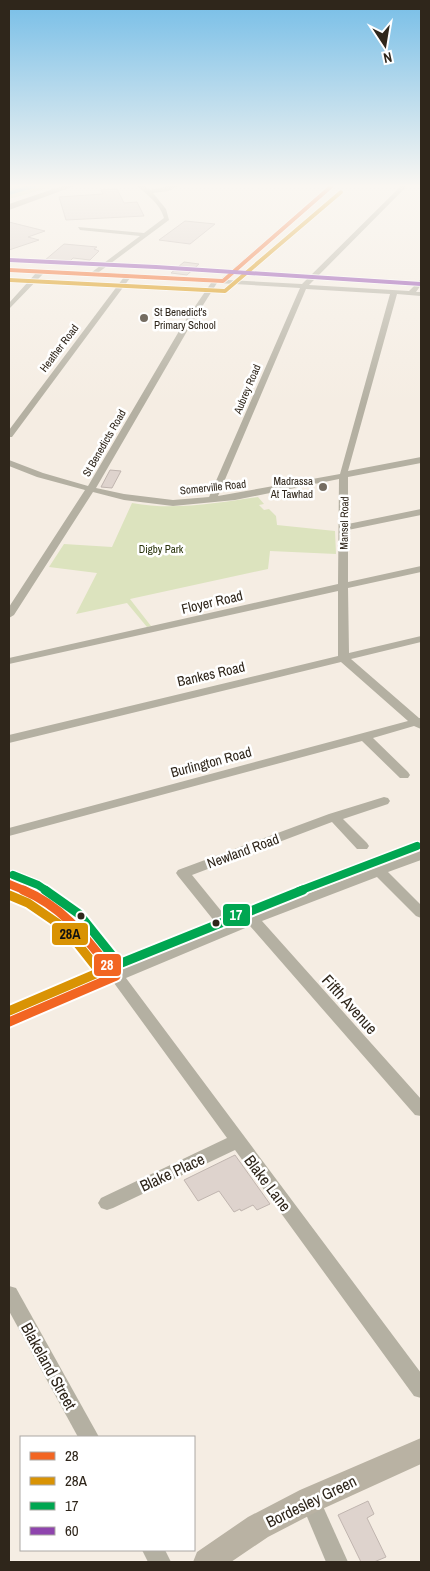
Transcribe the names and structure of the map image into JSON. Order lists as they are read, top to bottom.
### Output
{
  "streets": {
    "main road": ["Bordesley Green"],
    "street": [
      "Heather Road",
      "Aubrey Road",
      "St Benedicts Road",
      "Somerville Road",
      "Mansel Road",
      "Floyer Road",
      "Bankes Road",
      "Burlington Road",
      "Newland Road",
      "Fifth Avenue",
      "Blake Place",
      "Blake Lane",
      "Blakeland Street"
    ]
  },
  "crossings": [
    ["Aubrey Road", "Somerville Road"],
    ["St Benedicts Road", "Somerville Road"],
    ["Somerville Road", "Mansel Road"],
    ["Mansel Road", "Floyer Road"],
    ["Mansel Road", "Bankes Road"],
    ["Blake Place", "Blake Lane"]
  ],
  "parks": ["Digby Park"],
  "places": ["St Benedict's Primary School", "Madrassa At Tawhad"],
  "lines": [
    "transit line 28",
    "transit line 28A",
    "transit line 60",
    "transit line 17"
  ],
  "legend": [
    "28",
    "28A",
    "17",
    "60"
  ],
  "north": "bottom"
}
